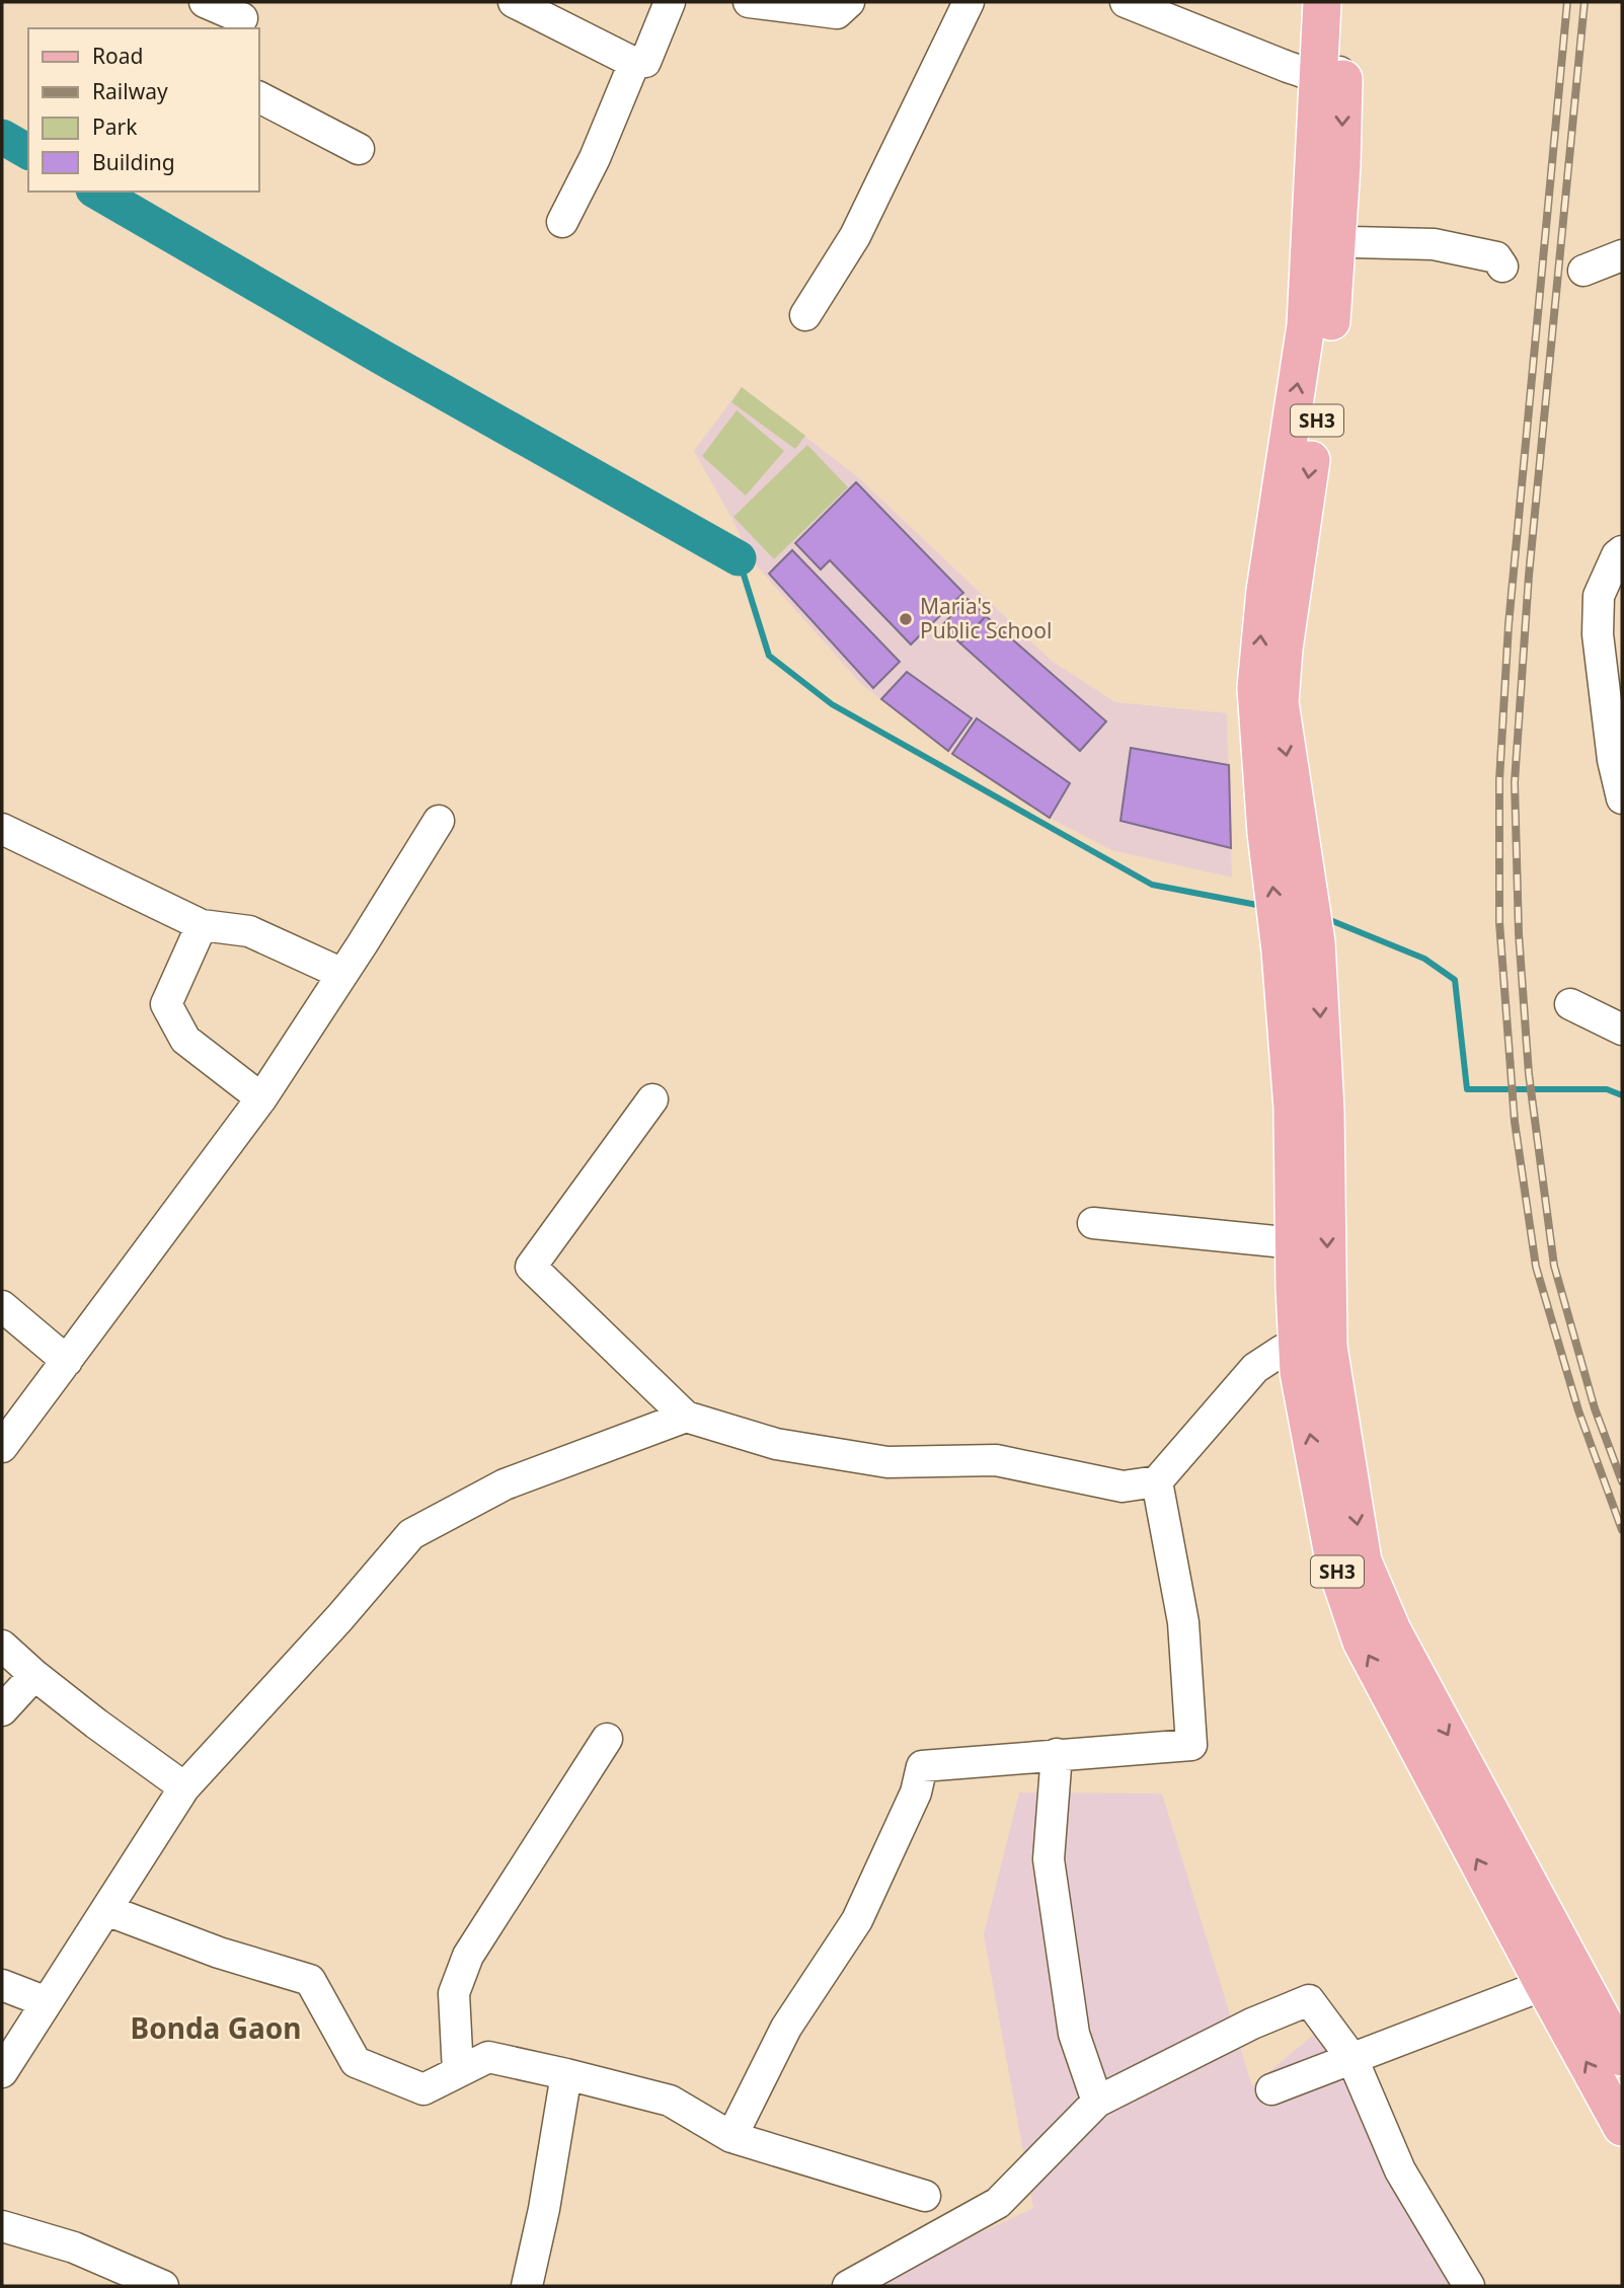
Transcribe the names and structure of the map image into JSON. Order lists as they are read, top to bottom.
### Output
{
  "streets": {
    "main road": ["SH3"]
  },
  "districts": ["Bonda Gaon"],
  "places": ["Maria's Public School"],
  "legend": [
    "Road",
    "Railway",
    "Park",
    "Building"
  ]
}
